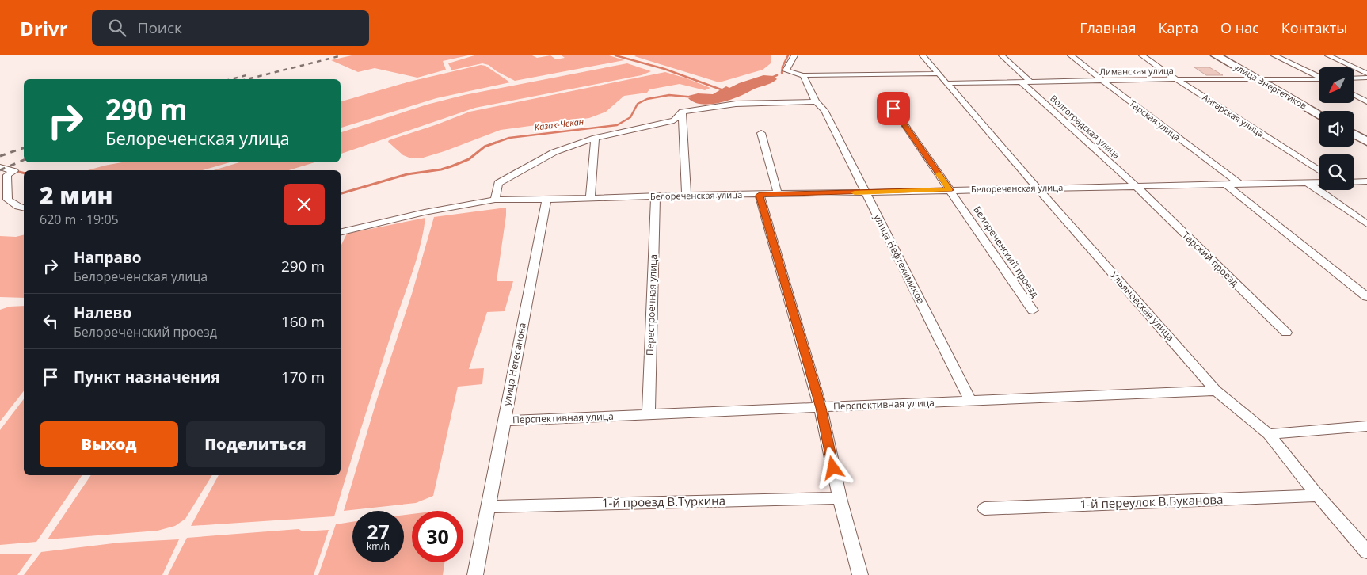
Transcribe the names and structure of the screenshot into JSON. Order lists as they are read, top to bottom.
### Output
{
  "streets": {
    "main road": ["улица Энергетиков"],
    "street": [
      "Лиманская улица",
      "Ангарская улица",
      "Тарская улица",
      "Волгоградская улица",
      "Белореченская улица",
      "Белореченский проезд",
      "улица Нефтехимиков",
      "Тарский проезд",
      "Перестроечная улица",
      "Ульяновская улица",
      "улица Нетесанова",
      "Перспективная улица",
      "1-й проезд В.Туркина",
      "1-й переулок В.Буканова"
    ]
  },
  "crossings": [
    ["Лиманская улица", "улица Энергетиков"],
    ["Лиманская улица", "Ангарская улица"],
    ["Лиманская улица", "Тарская улица"],
    ["Лиманская улица", "Волгоградская улица"],
    ["Лиманская улица", "Ульяновская улица"],
    ["Тарская улица", "Белореченская улица"],
    ["Волгоградская улица", "Белореченская улица"],
    ["Волгоградская улица", "Тарский проезд"],
    ["Белореченская улица", "Белореченский проезд"],
    ["Белореченская улица", "улица Нефтехимиков"],
    ["Белореченская улица", "Тарский проезд"],
    ["Белореченская улица", "Перестроечная улица"],
    ["Белореченская улица", "Ульяновская улица"],
    ["Белореченская улица", "улица Нетесанова"],
    ["улица Нефтехимиков", "Перспективная улица"],
    ["Перестроечная улица", "Перспективная улица"],
    ["Ульяновская улица", "Перспективная улица"],
    ["Ульяновская улица", "1-й переулок В.Буканова"],
    ["улица Нетесанова", "Перспективная улица"],
    ["улица Нетесанова", "1-й проезд В.Туркина"]
  ],
  "water": ["Казак-Чекан"],
  "north": "bottom left",
  "page": {
    "header": "Drivr",
    "search": "Поиск",
    "nav": [
      "Главная",
      "Карта",
      "О нас",
      "Контакты"
    ],
    "turn": ["290 m", "Белореченская улица"],
    "heading": ["2 мин", "620 m · 19:05"],
    "list": [
      {
        "name": "Направо",
        "note": "Белореченская улица",
        "value": "290 m"
      },
      {
        "name": "Налево",
        "note": "Белореченский проезд",
        "value": "160 m"
      },
      {
        "name": "Пункт назначения",
        "value": "170 m"
      }
    ],
    "buttons": ["Выход", "Поделиться"],
    "speed": "27 km/h",
    "limit": "30"
  }
}
